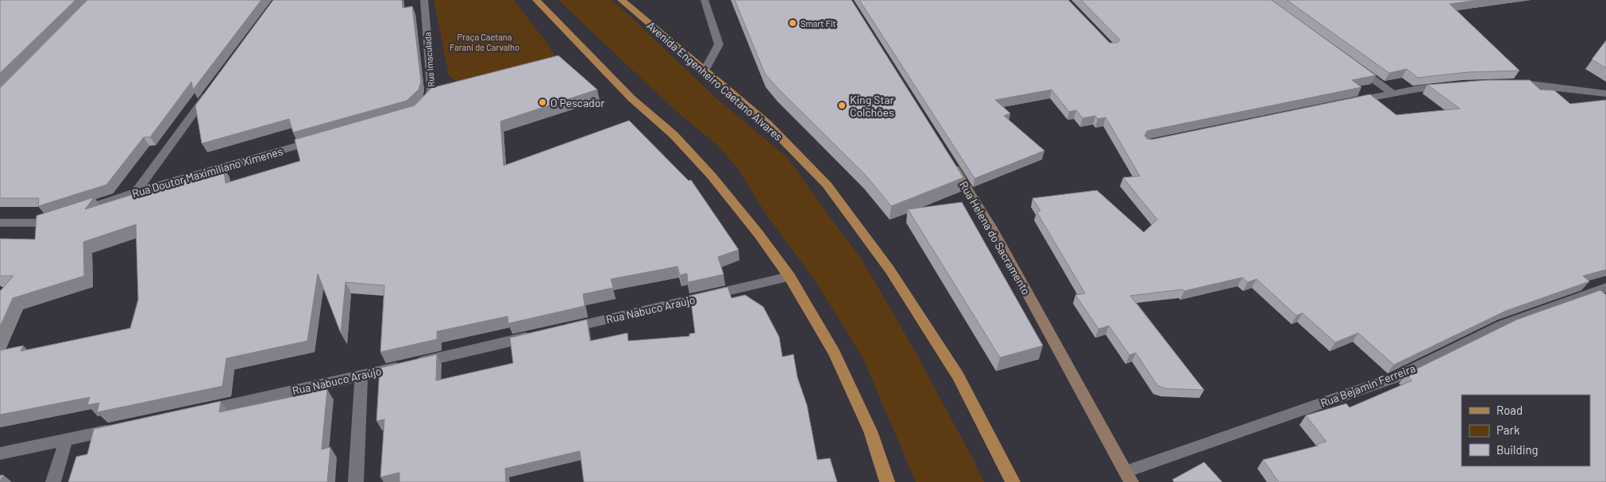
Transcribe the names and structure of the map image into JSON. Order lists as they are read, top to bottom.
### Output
{
  "streets": {
    "main road": ["Avenida Engenheiro Caetano Alvares"],
    "street": [
      "Rua Imaculada",
      "Rua Doutor Maximiliano Ximenes",
      "Rua Helena do Sacramento",
      "Rua Nabuco Araújo",
      "Rua Bejamin Ferreira"
    ]
  },
  "crossings": [
    ["Rua Helena do Sacramento", "Rua Bejamin Ferreira"]
  ],
  "parks": ["Praça Caetana Farani de Carvalho"],
  "places": ["Smart Fit", "O Pescador", "King Star Colchões"],
  "legend": ["Road", "Park", "Building"]
}
